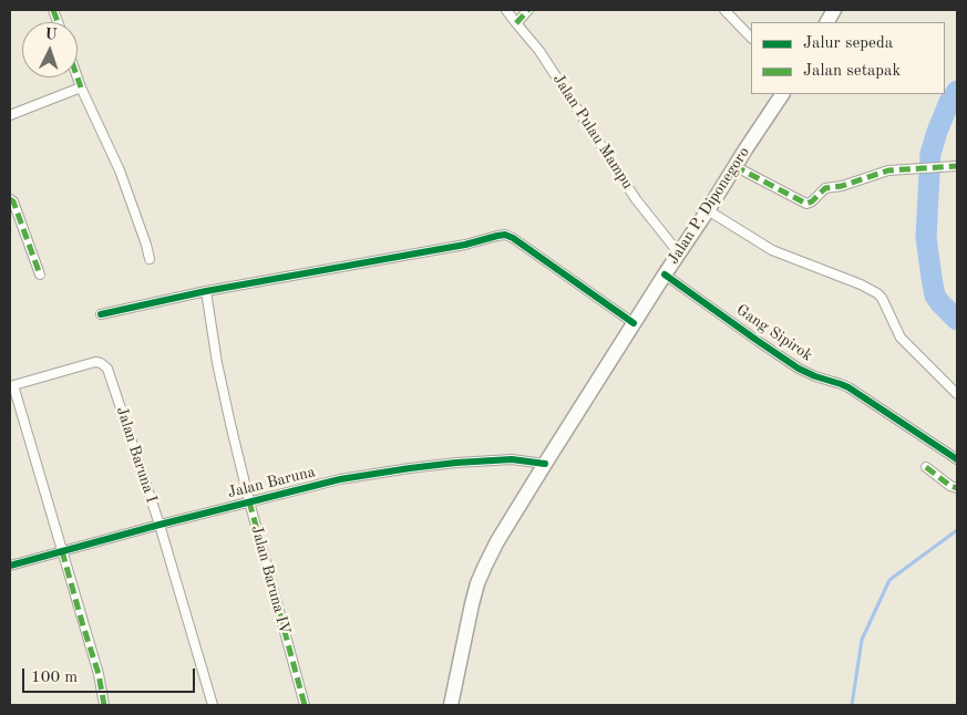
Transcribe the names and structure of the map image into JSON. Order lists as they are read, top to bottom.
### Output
{
  "streets": {
    "main road": ["Jalan P. Diponegoro"],
    "street": [
      "Jalan Pulau Mampu",
      "Gang Sipirok",
      "Jalan Baruna I",
      "Jalan Baruna",
      "Jalan Baruna IV"
    ]
  },
  "crossings": [
    ["Jalan Pulau Mampu", "Jalan P. Diponegoro"],
    ["Jalan P. Diponegoro", "Gang Sipirok"],
    ["Jalan P. Diponegoro", "Jalan Baruna"],
    ["Jalan Baruna I", "Jalan Baruna"],
    ["Jalan Baruna", "Jalan Baruna IV"]
  ],
  "legend": ["Jalur sepeda", "Jalan setapak"],
  "scale_bar": "100 m",
  "north": "top"
}
